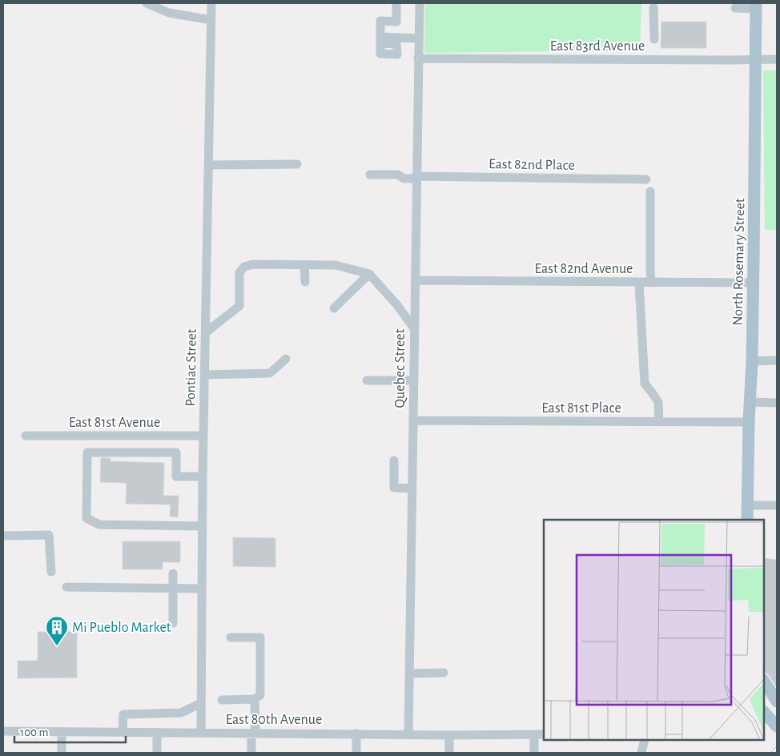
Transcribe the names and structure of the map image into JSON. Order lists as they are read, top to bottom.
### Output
{
  "streets": {
    "main road": ["North Rosemary Street"],
    "street": [
      "East 83rd Avenue",
      "East 82nd Place",
      "East 82nd Avenue",
      "Pontiac Street",
      "Quebec Street",
      "East 81st Place",
      "East 81st Avenue",
      "East 80th Avenue"
    ]
  },
  "crossings": [
    ["East 83rd Avenue", "North Rosemary Street"],
    ["East 83rd Avenue", "Quebec Street"],
    ["East 82nd Place", "Quebec Street"],
    ["North Rosemary Street", "East 82nd Avenue"],
    ["North Rosemary Street", "East 81st Place"],
    ["East 82nd Avenue", "Quebec Street"],
    ["Pontiac Street", "East 81st Avenue"],
    ["Pontiac Street", "East 80th Avenue"],
    ["Quebec Street", "East 81st Place"],
    ["Quebec Street", "East 80th Avenue"]
  ],
  "places": {
    "building": ["Mi Pueblo Market"]
  },
  "scale_bar": "100 m"
}
